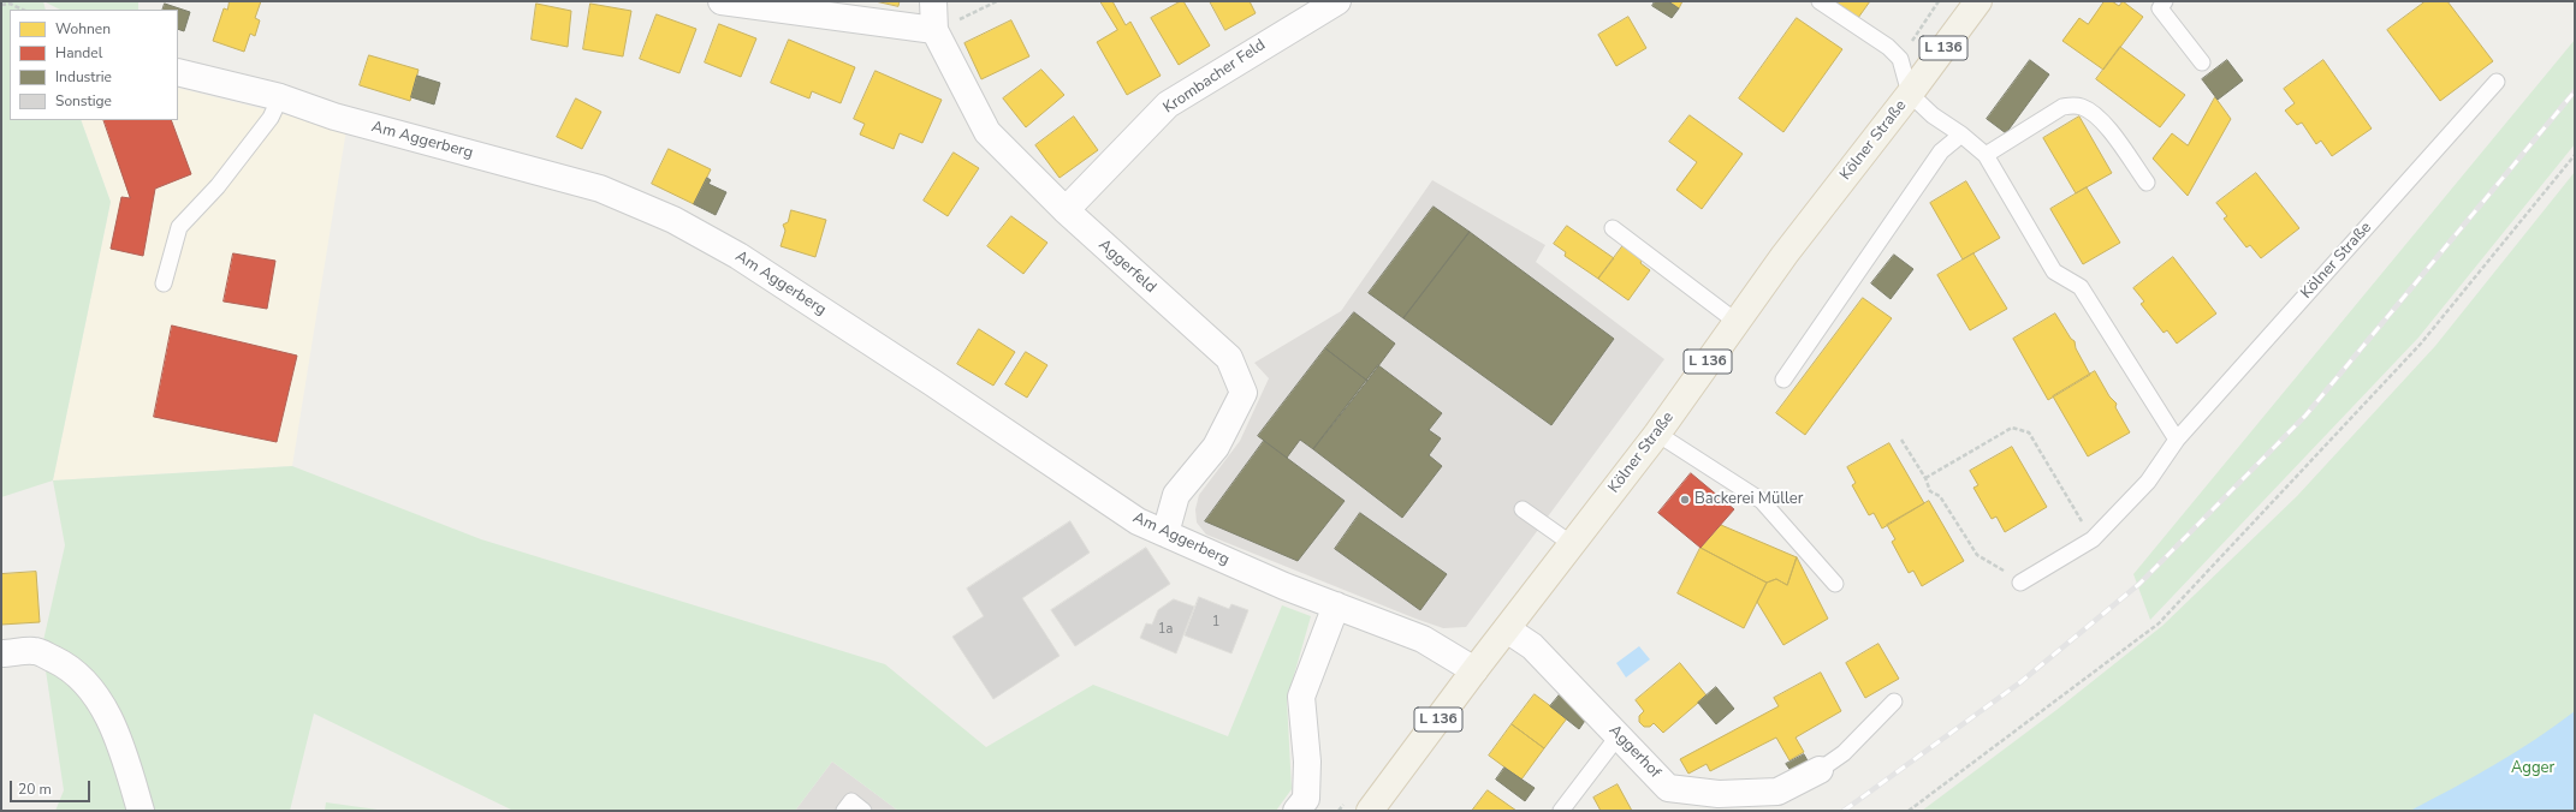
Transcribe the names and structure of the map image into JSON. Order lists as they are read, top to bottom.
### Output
{
  "streets": {
    "main road": ["L 136", "Kölner Straße"],
    "street": [
      "Krombacher Feld",
      "Am Aggerberg",
      "Aggerfeld",
      "Aggerhof"
    ]
  },
  "crossings": [
    ["Krombacher Feld", "Aggerfeld"],
    ["Am Aggerberg", "Kölner Straße"],
    ["Am Aggerberg", "Aggerfeld"],
    ["Kölner Straße", "Aggerhof"]
  ],
  "parks": ["Agger"],
  "places": ["Backerei Müller"],
  "house_numbers": ["1", "1a"],
  "legend": [
    "Wohnen",
    "Handel",
    "Industrie",
    "Sonstige"
  ],
  "scale_bar": "20 m"
}
